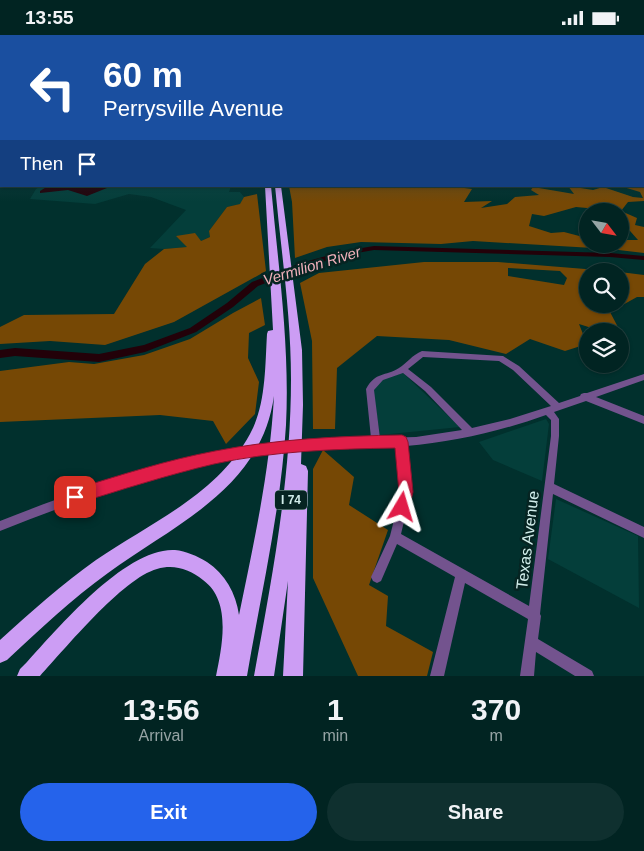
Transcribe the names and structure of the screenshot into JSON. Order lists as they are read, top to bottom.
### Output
{
  "streets": {
    "highway": ["I 74"],
    "street": ["Texas Avenue"]
  },
  "water": ["Vermilion River"],
  "north": "bottom right",
  "page": {
    "status": "13:55",
    "turn": ["60 m", "Perrysville Avenue"],
    "then": "Then",
    "eta": [
      "13:56",
      "Arrival",
      "1",
      "min",
      "370",
      "m"
    ],
    "buttons": ["Exit", "Share"]
  }
}
